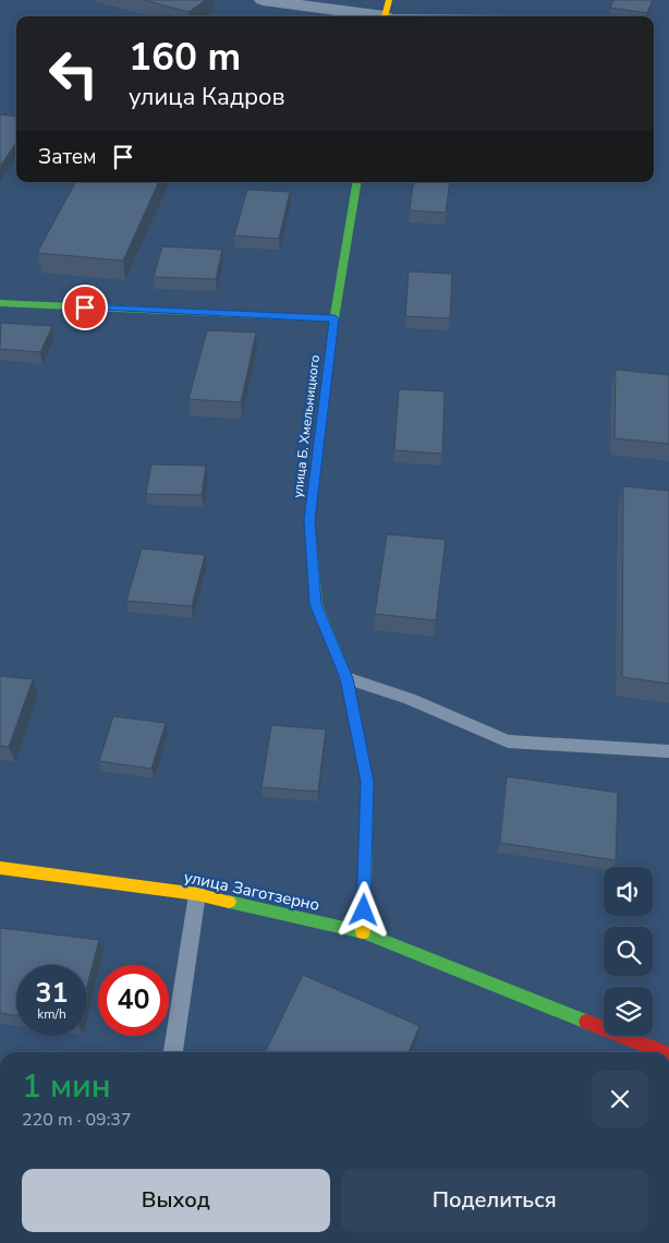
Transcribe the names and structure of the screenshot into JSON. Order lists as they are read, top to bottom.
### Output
{
  "streets": {
    "street": ["улица Б. Хмельницкого", "улица Заготзерно"]
  },
  "crossings": [
    ["улица Б. Хмельницкого", "улица Заготзерно"]
  ],
  "page": {
    "turn": ["160 m", "улица Кадров"],
    "then": "Затем",
    "speed": "31 km/h",
    "limit": "40",
    "heading": ["1 мин", "220 m · 09:37"],
    "buttons": ["Выход", "Поделиться"]
  }
}
